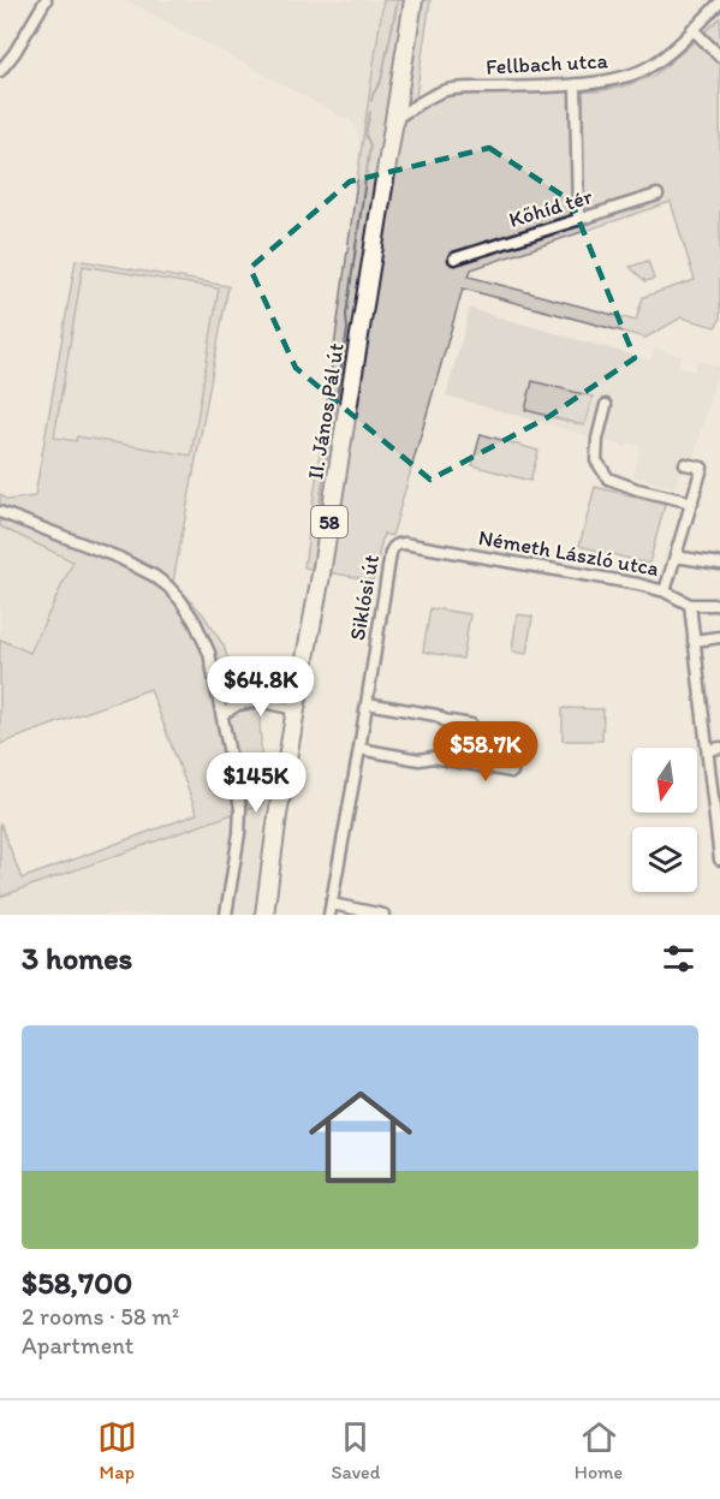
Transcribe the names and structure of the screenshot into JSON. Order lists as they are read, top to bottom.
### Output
{
  "streets": {
    "main road": ["II. János Pál út", "58"],
    "street": [
      "Fellbach utca",
      "Kőhíd tér",
      "Németh László utca",
      "Siklósi út"
    ]
  },
  "crossings": [
    ["Fellbach utca", "II. János Pál út"],
    ["Németh László utca", "Siklósi út"]
  ],
  "north": "bottom",
  "page": {
    "price": ["$64.8K", "$58.7K", "$145K"],
    "heading": "3 homes",
    "list": [
      {
        "name": "$58,700",
        "note": "2 rooms · 58 m² · Apartment"
      }
    ],
    "tabs": ["Map", "Saved", "Home"]
  }
}
